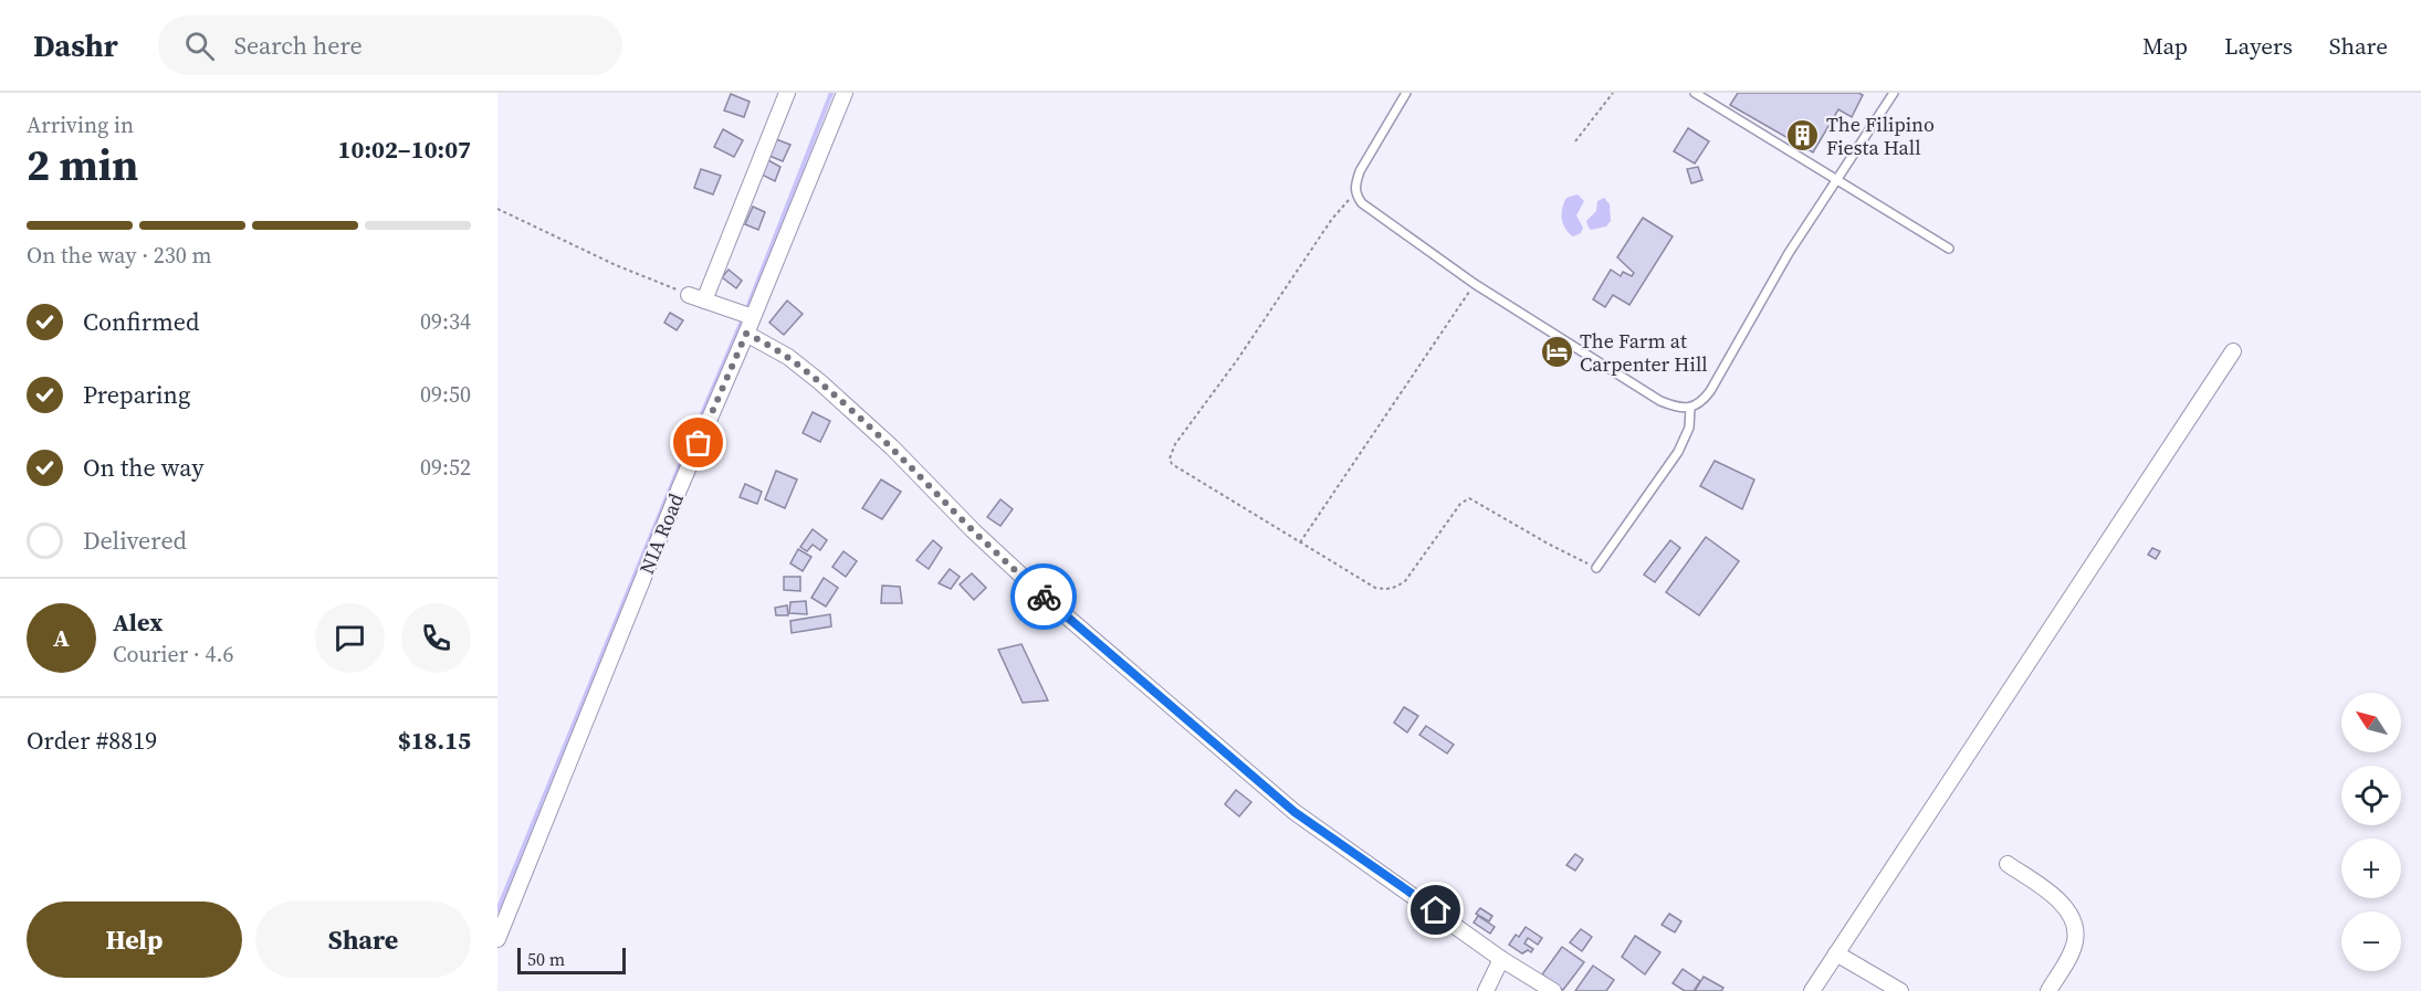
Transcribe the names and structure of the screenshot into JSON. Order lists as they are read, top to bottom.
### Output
{
  "streets": {
    "street": ["NIA Road"]
  },
  "places": {
    "building": ["The Filipino Fiesta Hall"],
    "hotel": ["The Farm at Carpenter Hill"]
  },
  "scale_bar": "50 m",
  "north": "top left",
  "page": {
    "header": "Dashr",
    "search": "Search here",
    "nav": ["Map", "Layers", "Share"],
    "heading": ["2 min", "Arriving in", "10:02–10:07"],
    "panel": [
      "Alex",
      "Courier · 4.6",
      "Order #8819",
      "$18.15"
    ],
    "bar": "On the way · 230 m",
    "list": [
      ["Confirmed", "09:34"],
      ["Preparing", "09:50"],
      ["On the way", "09:52"],
      "Delivered"
    ],
    "round": "A",
    "map_buttons": ["+", "−"],
    "buttons": ["Help", "Share"],
    "scale": "50 m"
  }
}
